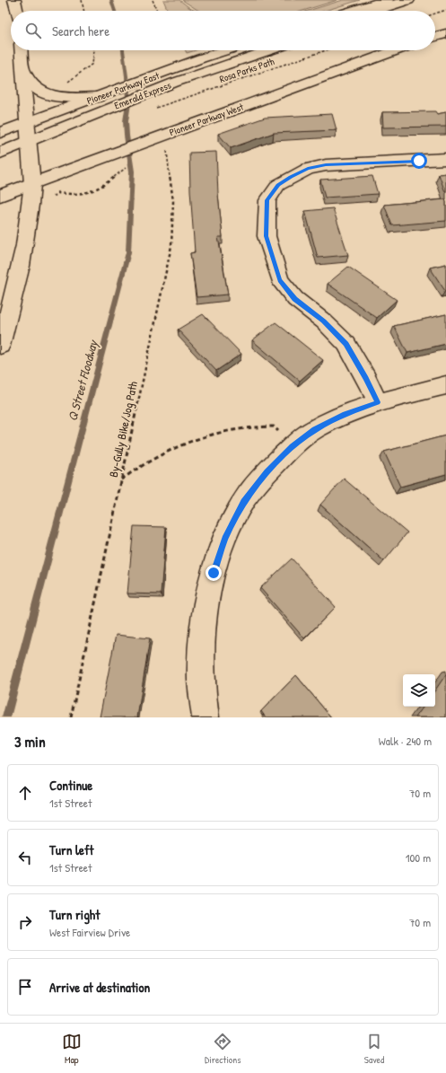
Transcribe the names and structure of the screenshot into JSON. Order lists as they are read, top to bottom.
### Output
{
  "streets": {
    "main road": ["Pioneer Parkway East", "Emerald Express", "Pioneer Parkway West"],
    "path": ["Rosa Parks Path", "By-Gully Bike/Jog Path"]
  },
  "crossings": [
    ["Pioneer Parkway East", "Emerald Express"],
    ["Pioneer Parkway West", "By-Gully Bike/Jog Path"]
  ],
  "water": ["Q Street Floodway"],
  "page": {
    "search": "Search here",
    "heading": ["3 min", "Walk · 240 m"],
    "list": [
      ["Continue", "1st Street", "70 m"],
      ["Turn left", "1st Street", "100 m"],
      ["Turn right", "West Fairview Drive", "70 m"],
      "Arrive at destination"
    ],
    "nav": ["Map", "Directions", "Saved"]
  }
}
